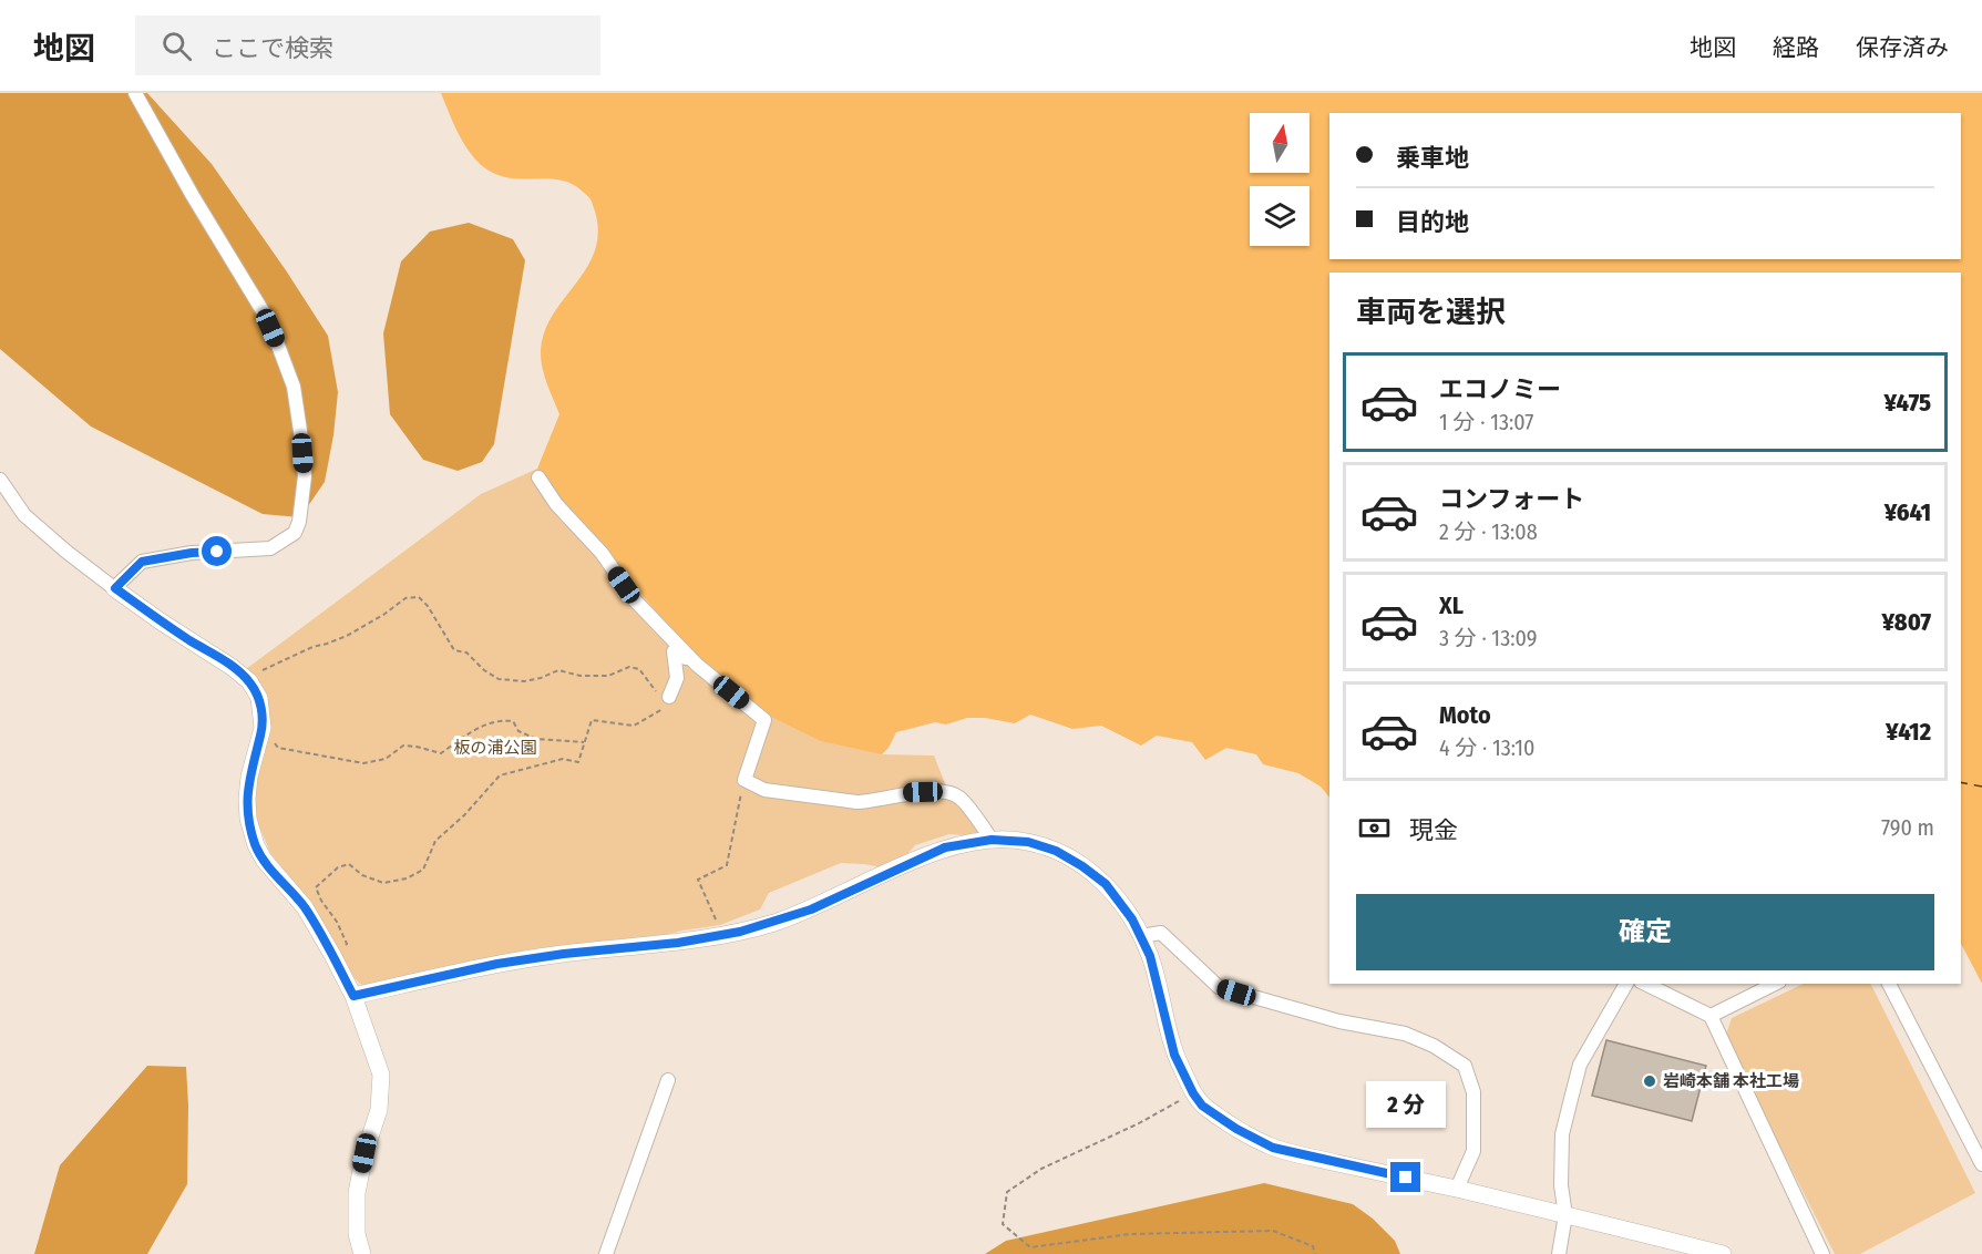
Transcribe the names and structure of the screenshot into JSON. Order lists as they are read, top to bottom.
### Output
{
  "parks": ["板の浦公園"],
  "places": ["岩崎本舗 本社工場"],
  "north": "top",
  "page": {
    "header": "地図",
    "search": "ここで検索",
    "nav": ["地図", "経路", "保存済み"],
    "banner": ["乗車地", "目的地"],
    "heading": "車両を選択",
    "list": [
      {
        "name": "エコノミー",
        "note": "1 分 · 13:07",
        "value": "¥475"
      },
      {
        "name": "コンフォート",
        "note": "2 分 · 13:08",
        "value": "¥641"
      },
      {
        "name": "XL",
        "note": "3 分 · 13:09",
        "value": "¥807"
      },
      {
        "name": "Moto",
        "note": "4 分 · 13:10",
        "value": "¥412"
      }
    ],
    "pay": ["現金", "790 m"],
    "buttons": "確定",
    "bubble": "2 分"
  }
}
